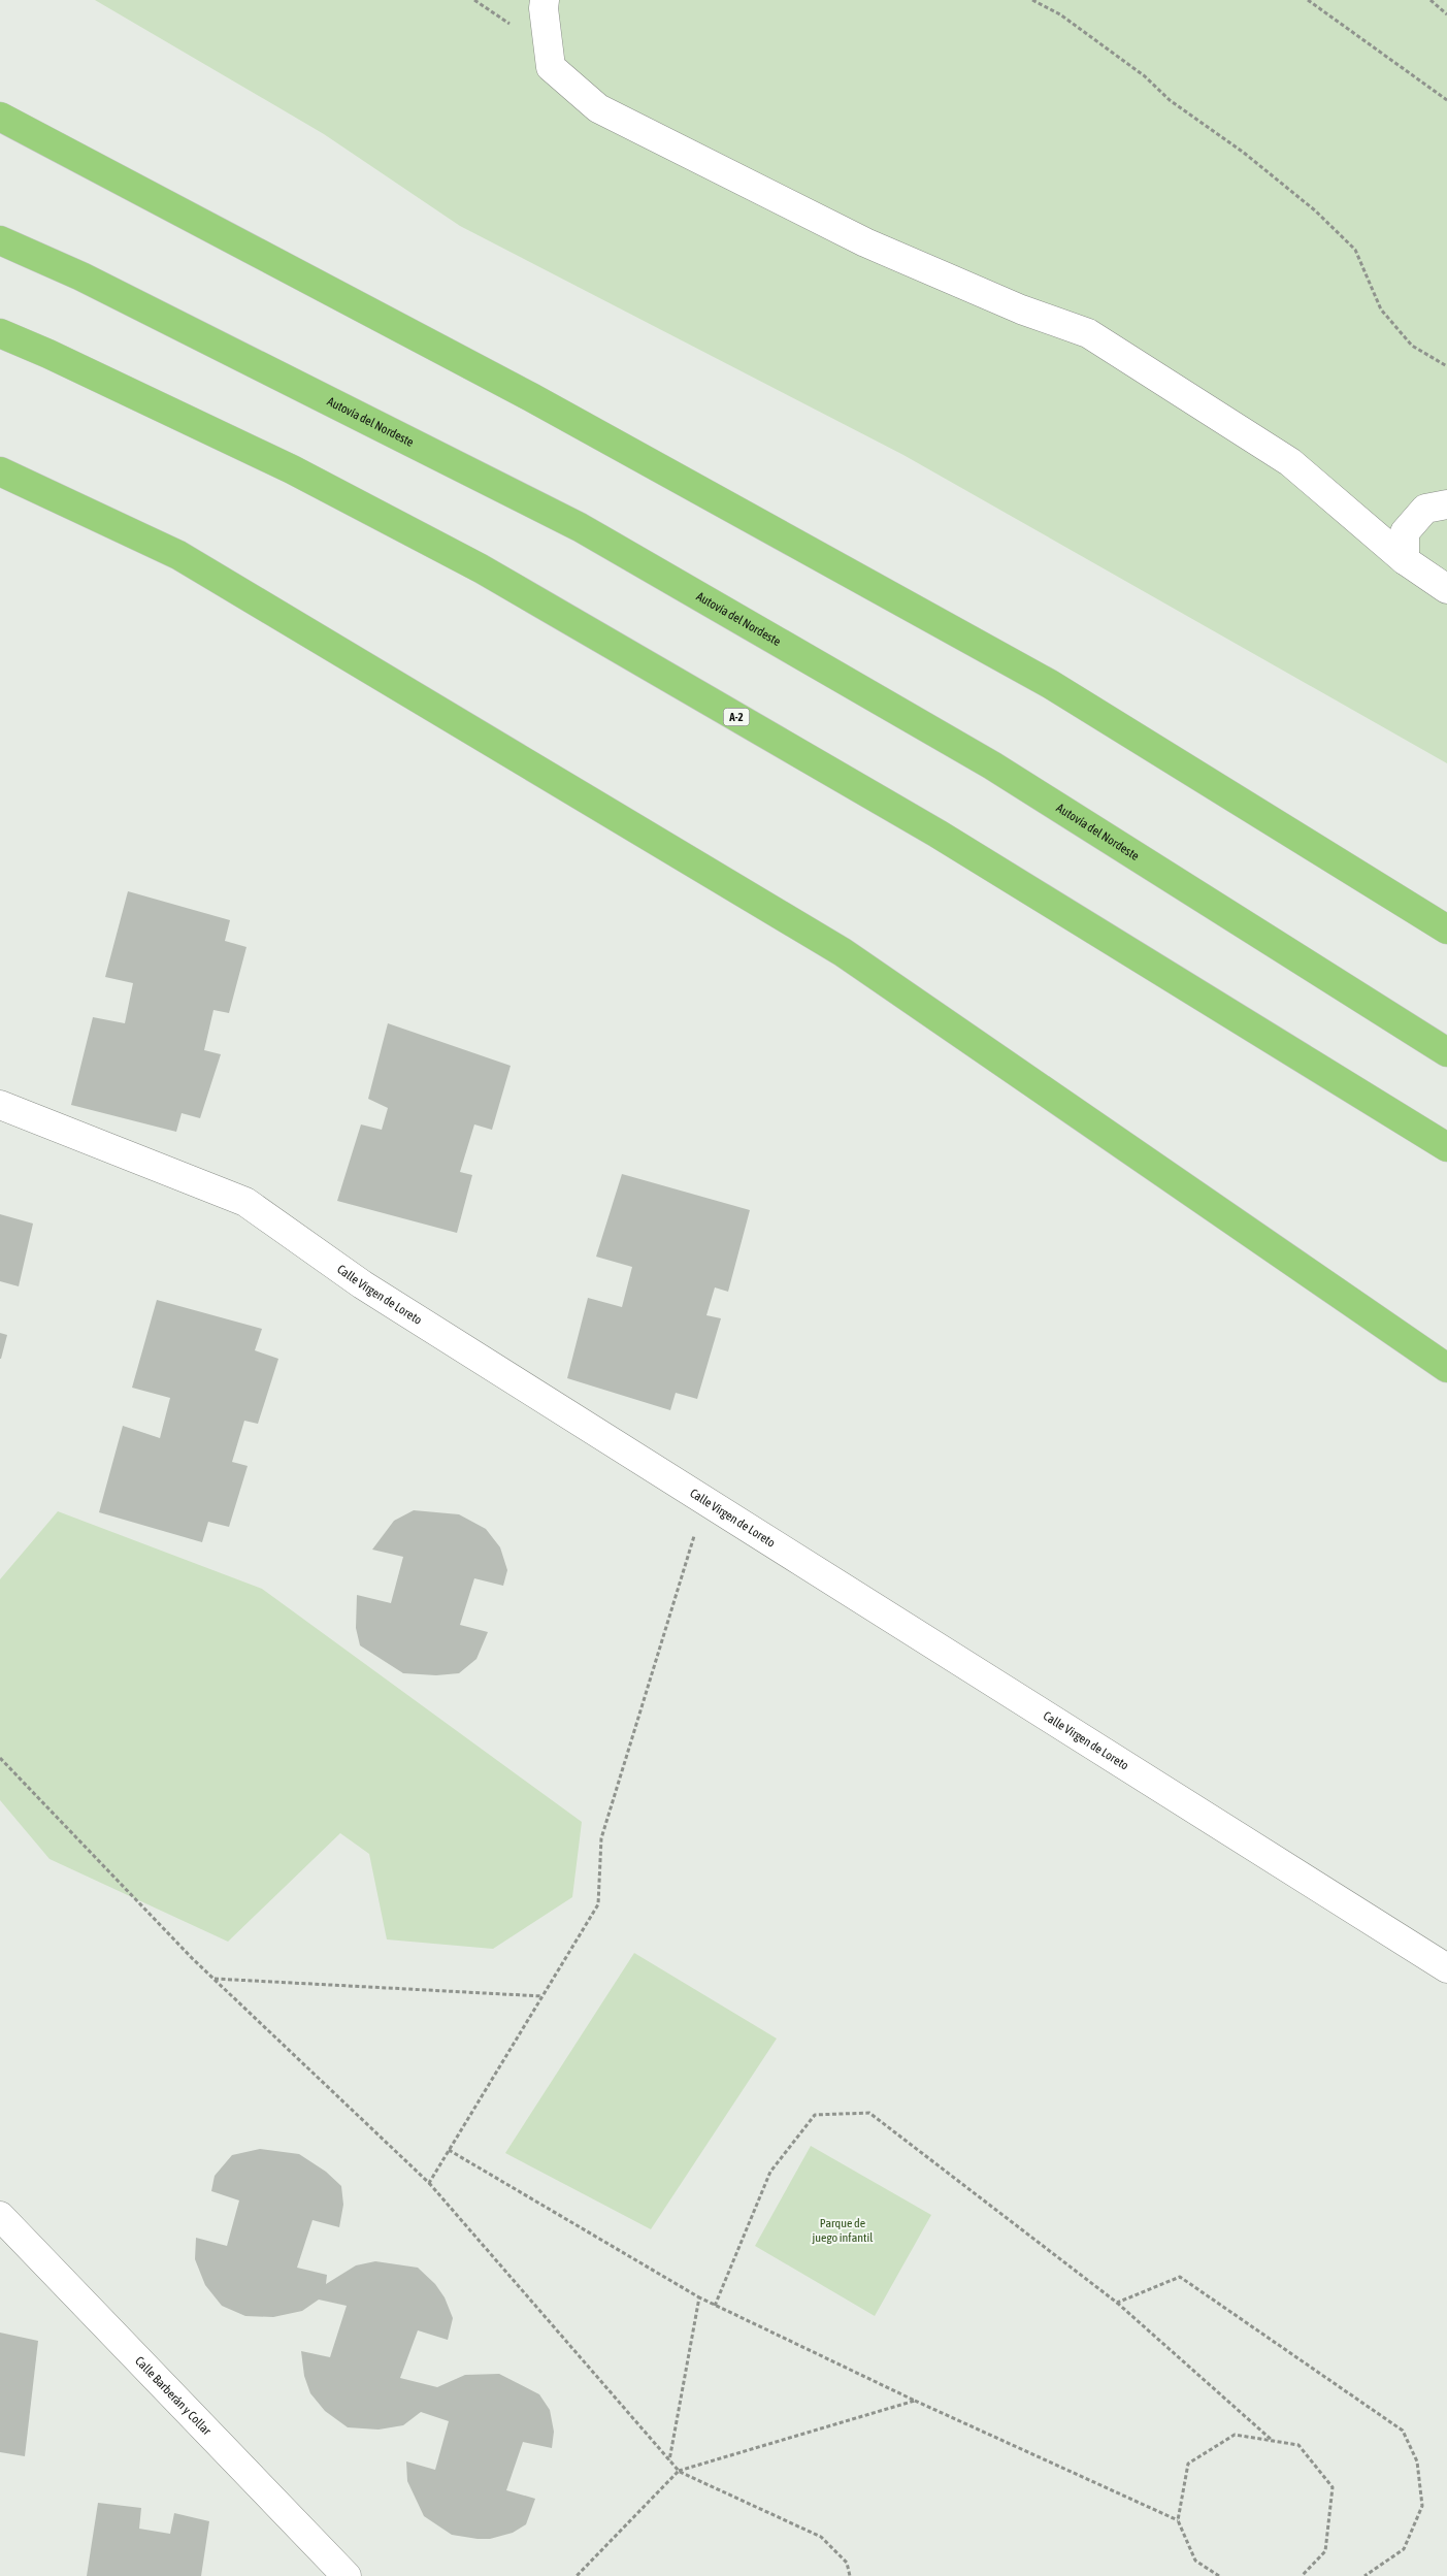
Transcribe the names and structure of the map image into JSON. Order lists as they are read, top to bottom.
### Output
{
  "streets": {
    "highway": ["Autovía del Nordeste", "A-2"],
    "street": ["Calle Virgen de Loreto", "Calle Barberán y Collar"]
  },
  "parks": ["Parque de juego infantil"]
}
